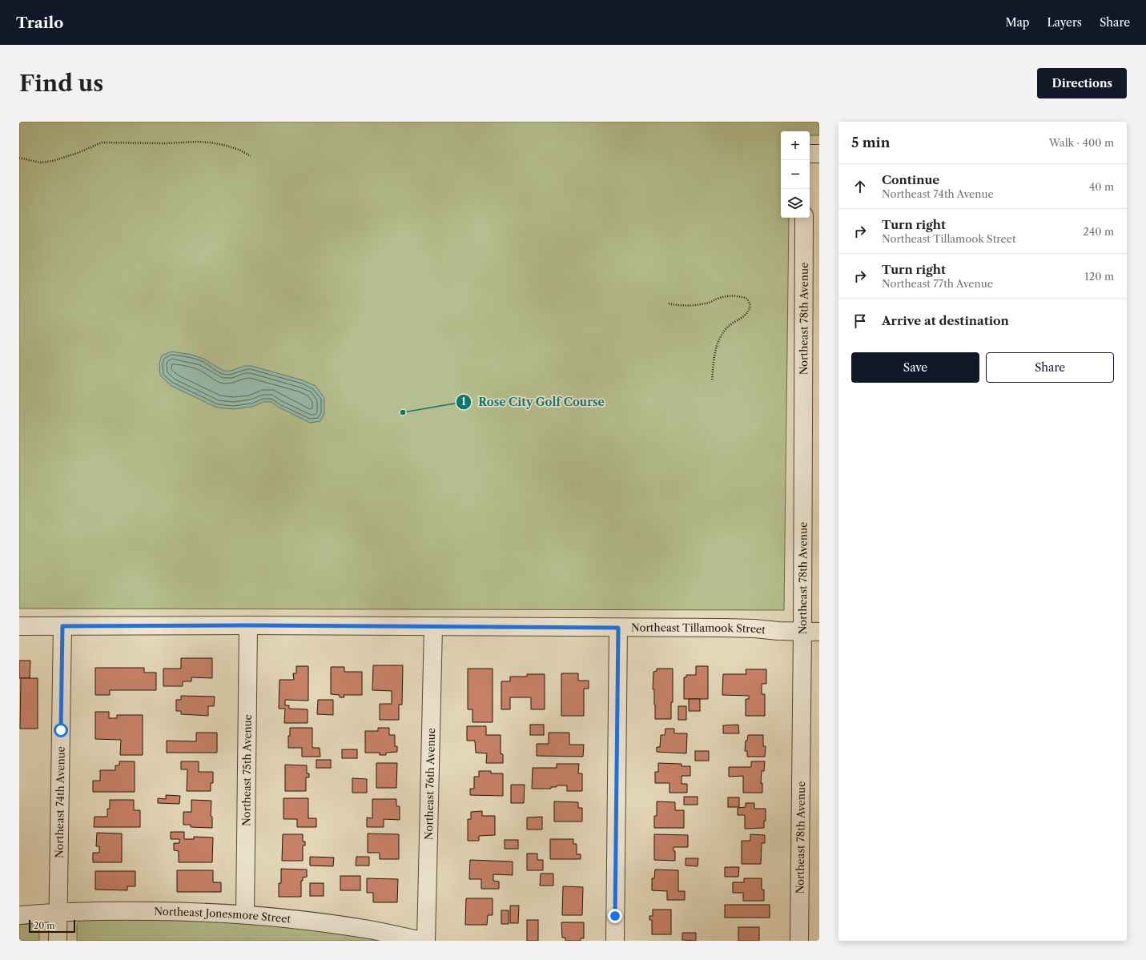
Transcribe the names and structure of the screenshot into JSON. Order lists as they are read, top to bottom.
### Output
{
  "streets": {
    "street": [
      "Northeast 78th Avenue",
      "Northeast Tillamook Street",
      "Northeast 75th Avenue",
      "Northeast 76th Avenue",
      "Northeast 74th Avenue",
      "Northeast Jonesmore Street"
    ]
  },
  "crossings": [
    ["Northeast 78th Avenue", "Northeast Tillamook Street"],
    ["Northeast Tillamook Street", "Northeast 75th Avenue"],
    ["Northeast Tillamook Street", "Northeast 76th Avenue"],
    ["Northeast Tillamook Street", "Northeast 74th Avenue"],
    ["Northeast 75th Avenue", "Northeast Jonesmore Street"],
    ["Northeast 74th Avenue", "Northeast Jonesmore Street"]
  ],
  "places": ["Rose City Golf Course"],
  "scale_bar": "20 m",
  "page": {
    "header": "Trailo",
    "nav": ["Map", "Layers", "Share"],
    "buttons": [
      "Directions",
      ["Save", "Share"]
    ],
    "title": "Find us",
    "heading": ["5 min", "Walk · 400 m"],
    "map_buttons": ["+", "−"],
    "list": [
      ["Continue", "Northeast 74th Avenue", "40 m"],
      ["Turn right", "Northeast Tillamook Street", "240 m"],
      ["Turn right", "Northeast 77th Avenue", "120 m"],
      "Arrive at destination"
    ],
    "scale": "20 m"
  }
}
